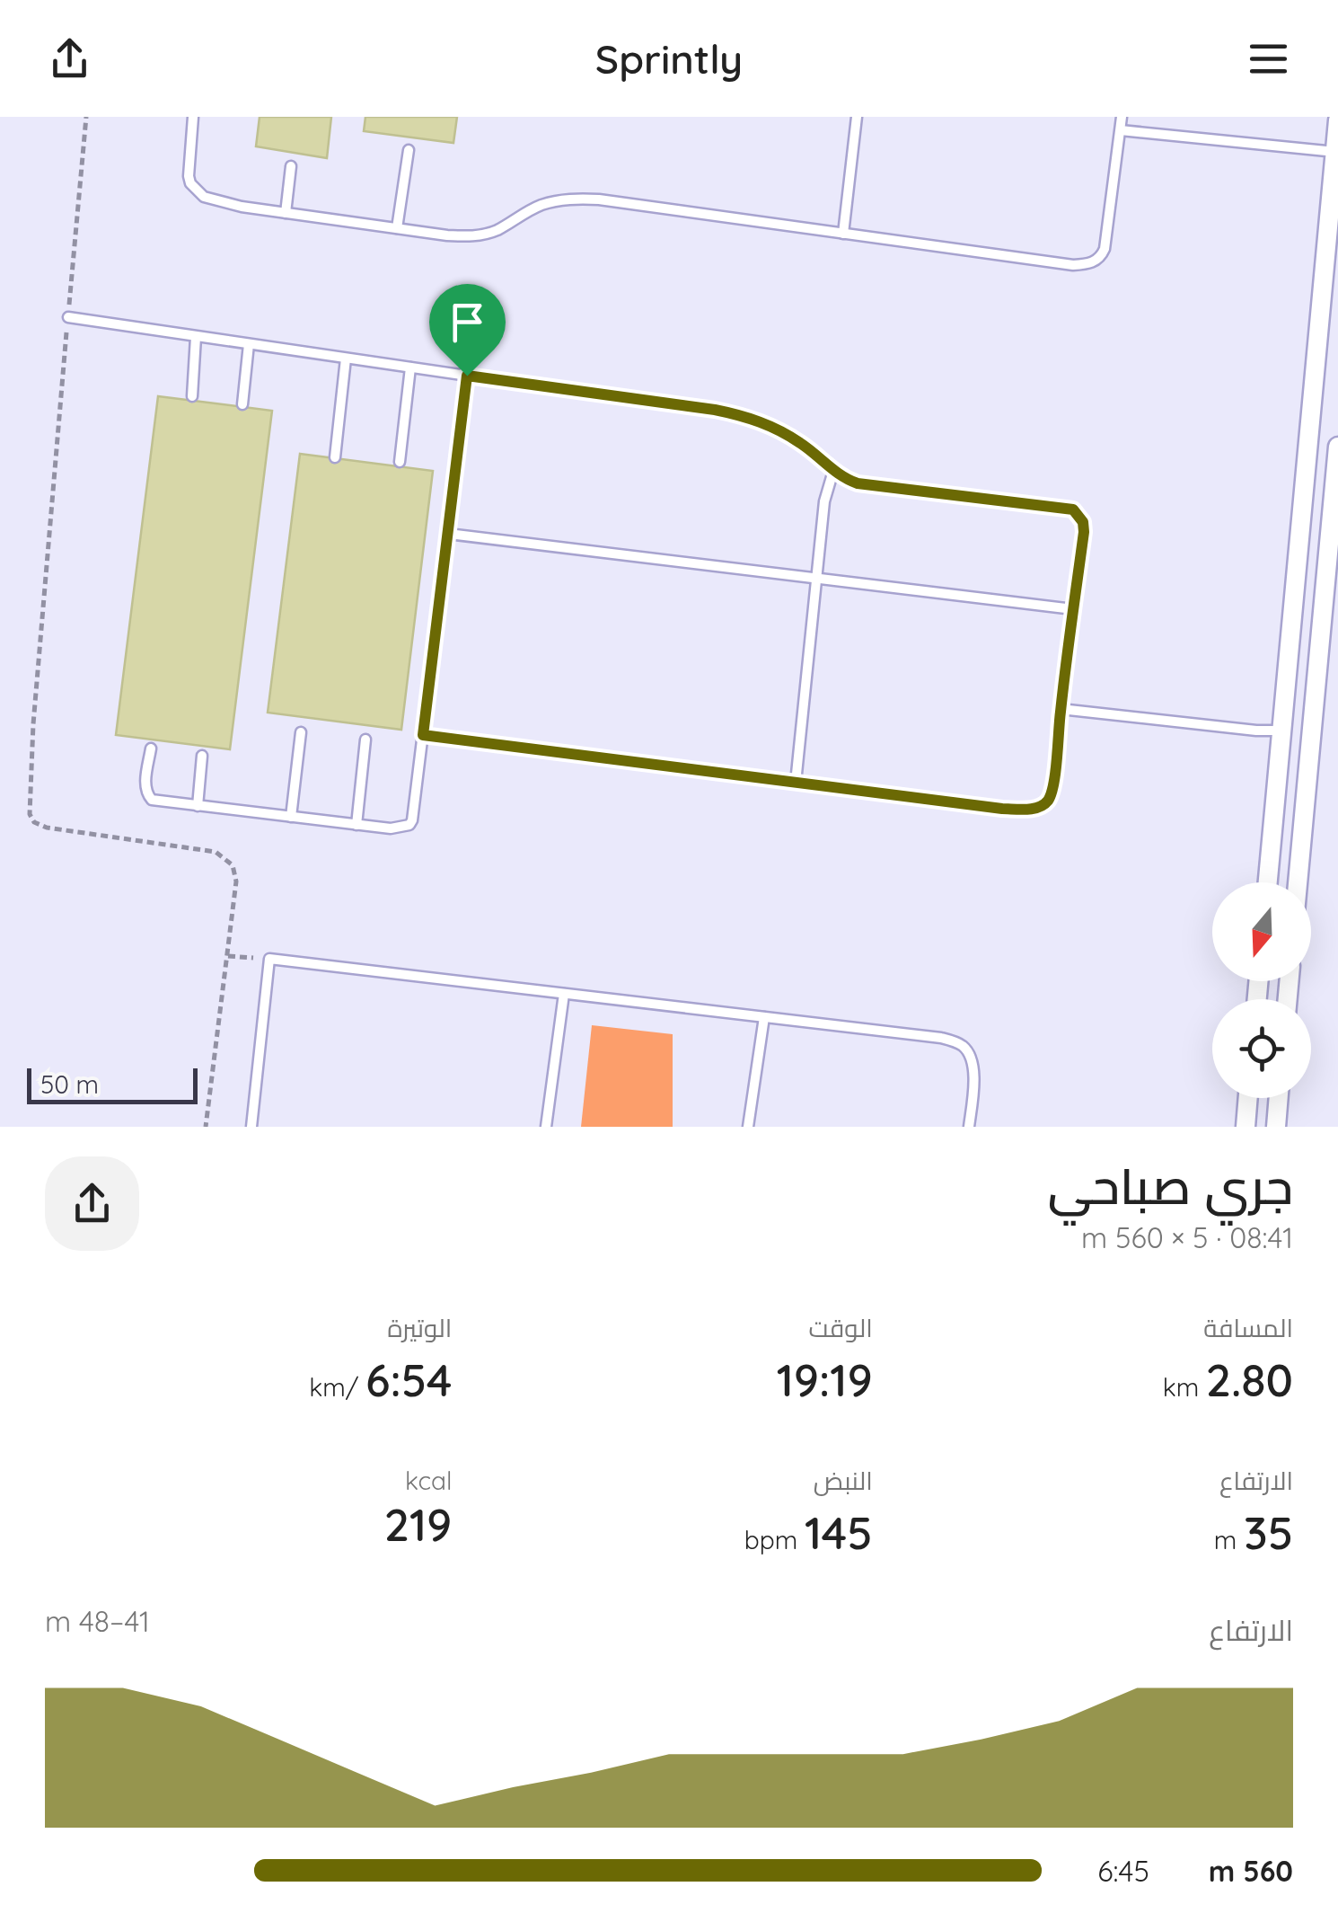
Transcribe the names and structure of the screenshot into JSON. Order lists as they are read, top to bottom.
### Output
{
  "scale_bar": "50 m",
  "north": "bottom",
  "page": {
    "header": "Sprintly",
    "scale": "50 m",
    "heading": ["جري صباحي", "08:41 · 5 × 560 m"],
    "stats": [
      ["المسافة", "2.80 km"],
      ["الوقت", "19:19"],
      ["الوتيرة", "6:54 /km"],
      ["الارتفاع", "35 m"],
      ["النبض", "145 bpm"],
      ["kcal", "219"]
    ],
    "chart": ["الارتفاع", "41–48 m"],
    "list": [
      {
        "name": "560 m",
        "note": "6:45"
      }
    ]
  }
}
